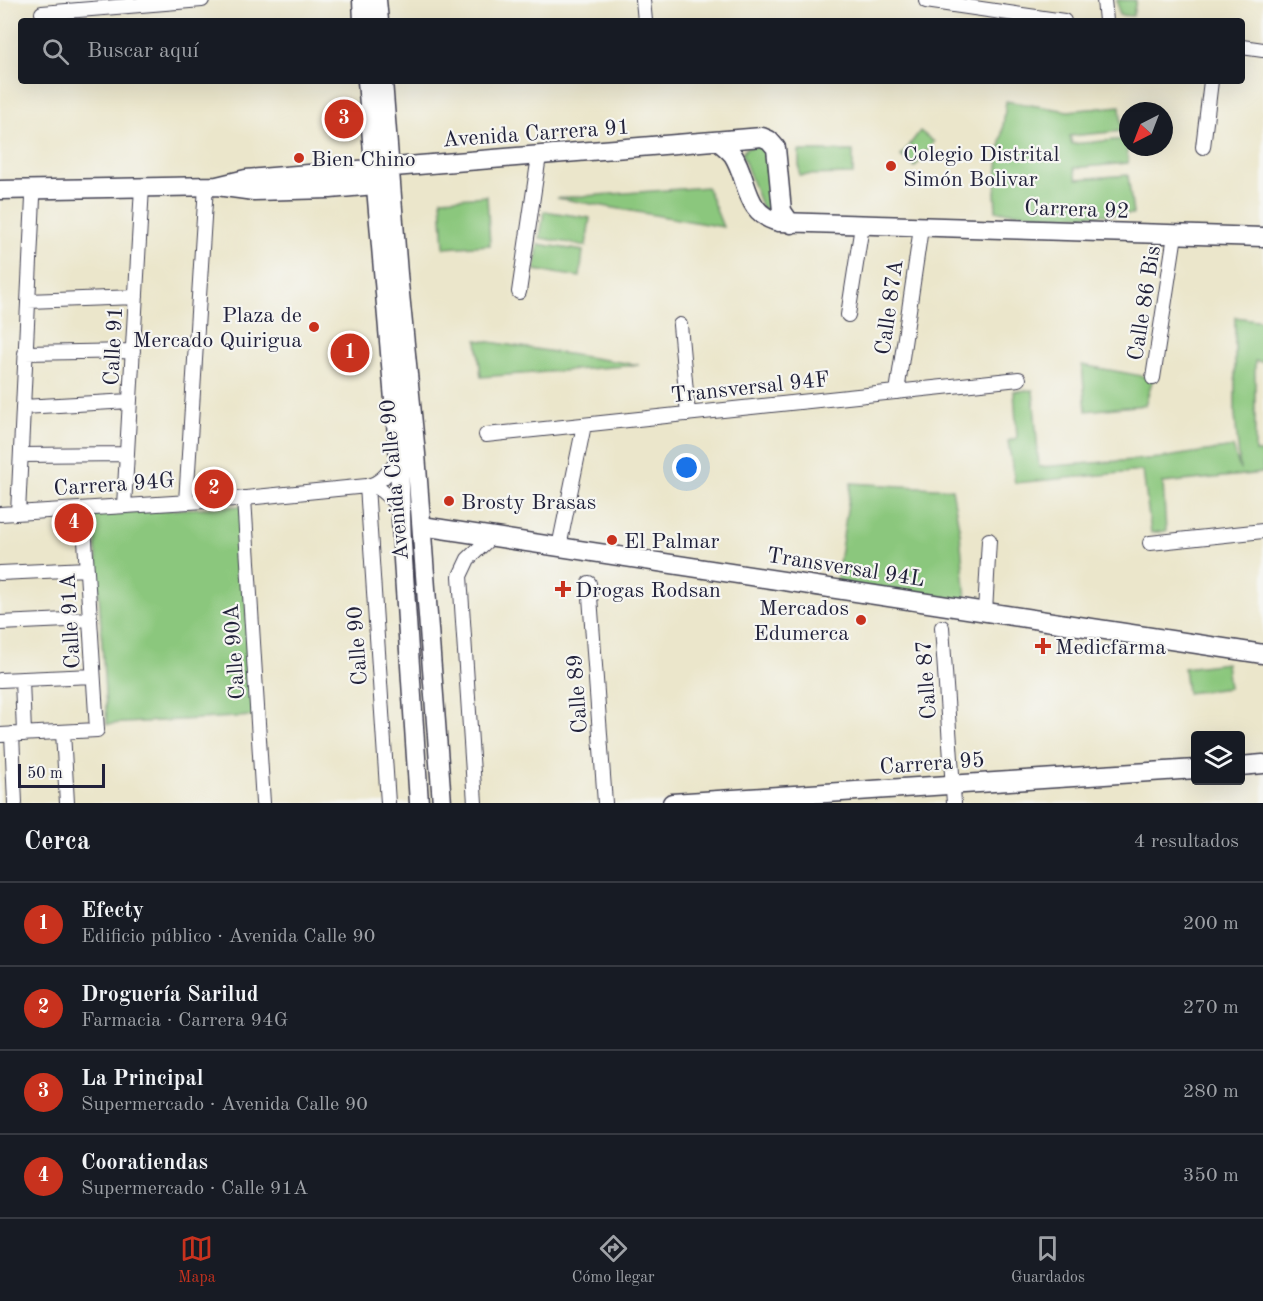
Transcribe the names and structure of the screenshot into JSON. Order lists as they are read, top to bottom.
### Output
{
  "streets": {
    "main road": [
      "Avenida Carrera 91",
      "Carrera 92",
      "Avenida Calle 90",
      "Transversal 94L",
      "Carrera 95"
    ],
    "street": [
      "Calle 86 Bis",
      "Calle 87A",
      "Calle 91",
      "Transversal 94F",
      "Carrera 94G",
      "Calle 91A",
      "Calle 90",
      "Calle 90A",
      "Calle 87",
      "Calle 89"
    ]
  },
  "crossings": [
    ["Avenida Carrera 91", "Carrera 92"],
    ["Avenida Carrera 91", "Calle 91"],
    ["Avenida Carrera 91", "Avenida Calle 90"],
    ["Carrera 92", "Calle 86 Bis"],
    ["Carrera 92", "Calle 87A"],
    ["Calle 87A", "Transversal 94F"],
    ["Calle 91", "Carrera 94G"],
    ["Avenida Calle 90", "Transversal 94L"],
    ["Carrera 94G", "Calle 91A"],
    ["Carrera 94G", "Calle 90"],
    ["Carrera 94G", "Calle 90A"],
    ["Calle 87", "Carrera 95"]
  ],
  "places": {
    "other": [
      "Bien Chino",
      "Colegio Distrital Simón Bolivar",
      "Plaza de Mercado Quirigua",
      "Brosty Brasas",
      "El Palmar",
      "Mercados Edumerca"
    ],
    "health": ["Drogas Rodsan", "Medicfarma"]
  },
  "scale_bar": "50 m",
  "north": "bottom left",
  "page": {
    "search": "Buscar aquí",
    "pins": [
      "3",
      "1",
      "2",
      "4"
    ],
    "scale": "50 m",
    "heading": ["Cerca", "4 resultados"],
    "list": [
      {
        "mark": "1",
        "name": "Efecty",
        "note": "Edificio público · Avenida Calle 90",
        "value": "200 m"
      },
      {
        "mark": "2",
        "name": "Droguería Sarilud",
        "note": "Farmacia · Carrera 94G",
        "value": "270 m"
      },
      {
        "mark": "3",
        "name": "La Principal",
        "note": "Supermercado · Avenida Calle 90",
        "value": "280 m"
      },
      {
        "mark": "4",
        "name": "Cooratiendas",
        "note": "Supermercado · Calle 91A",
        "value": "350 m"
      }
    ],
    "nav": ["Mapa", "Cómo llegar", "Guardados"]
  }
}
